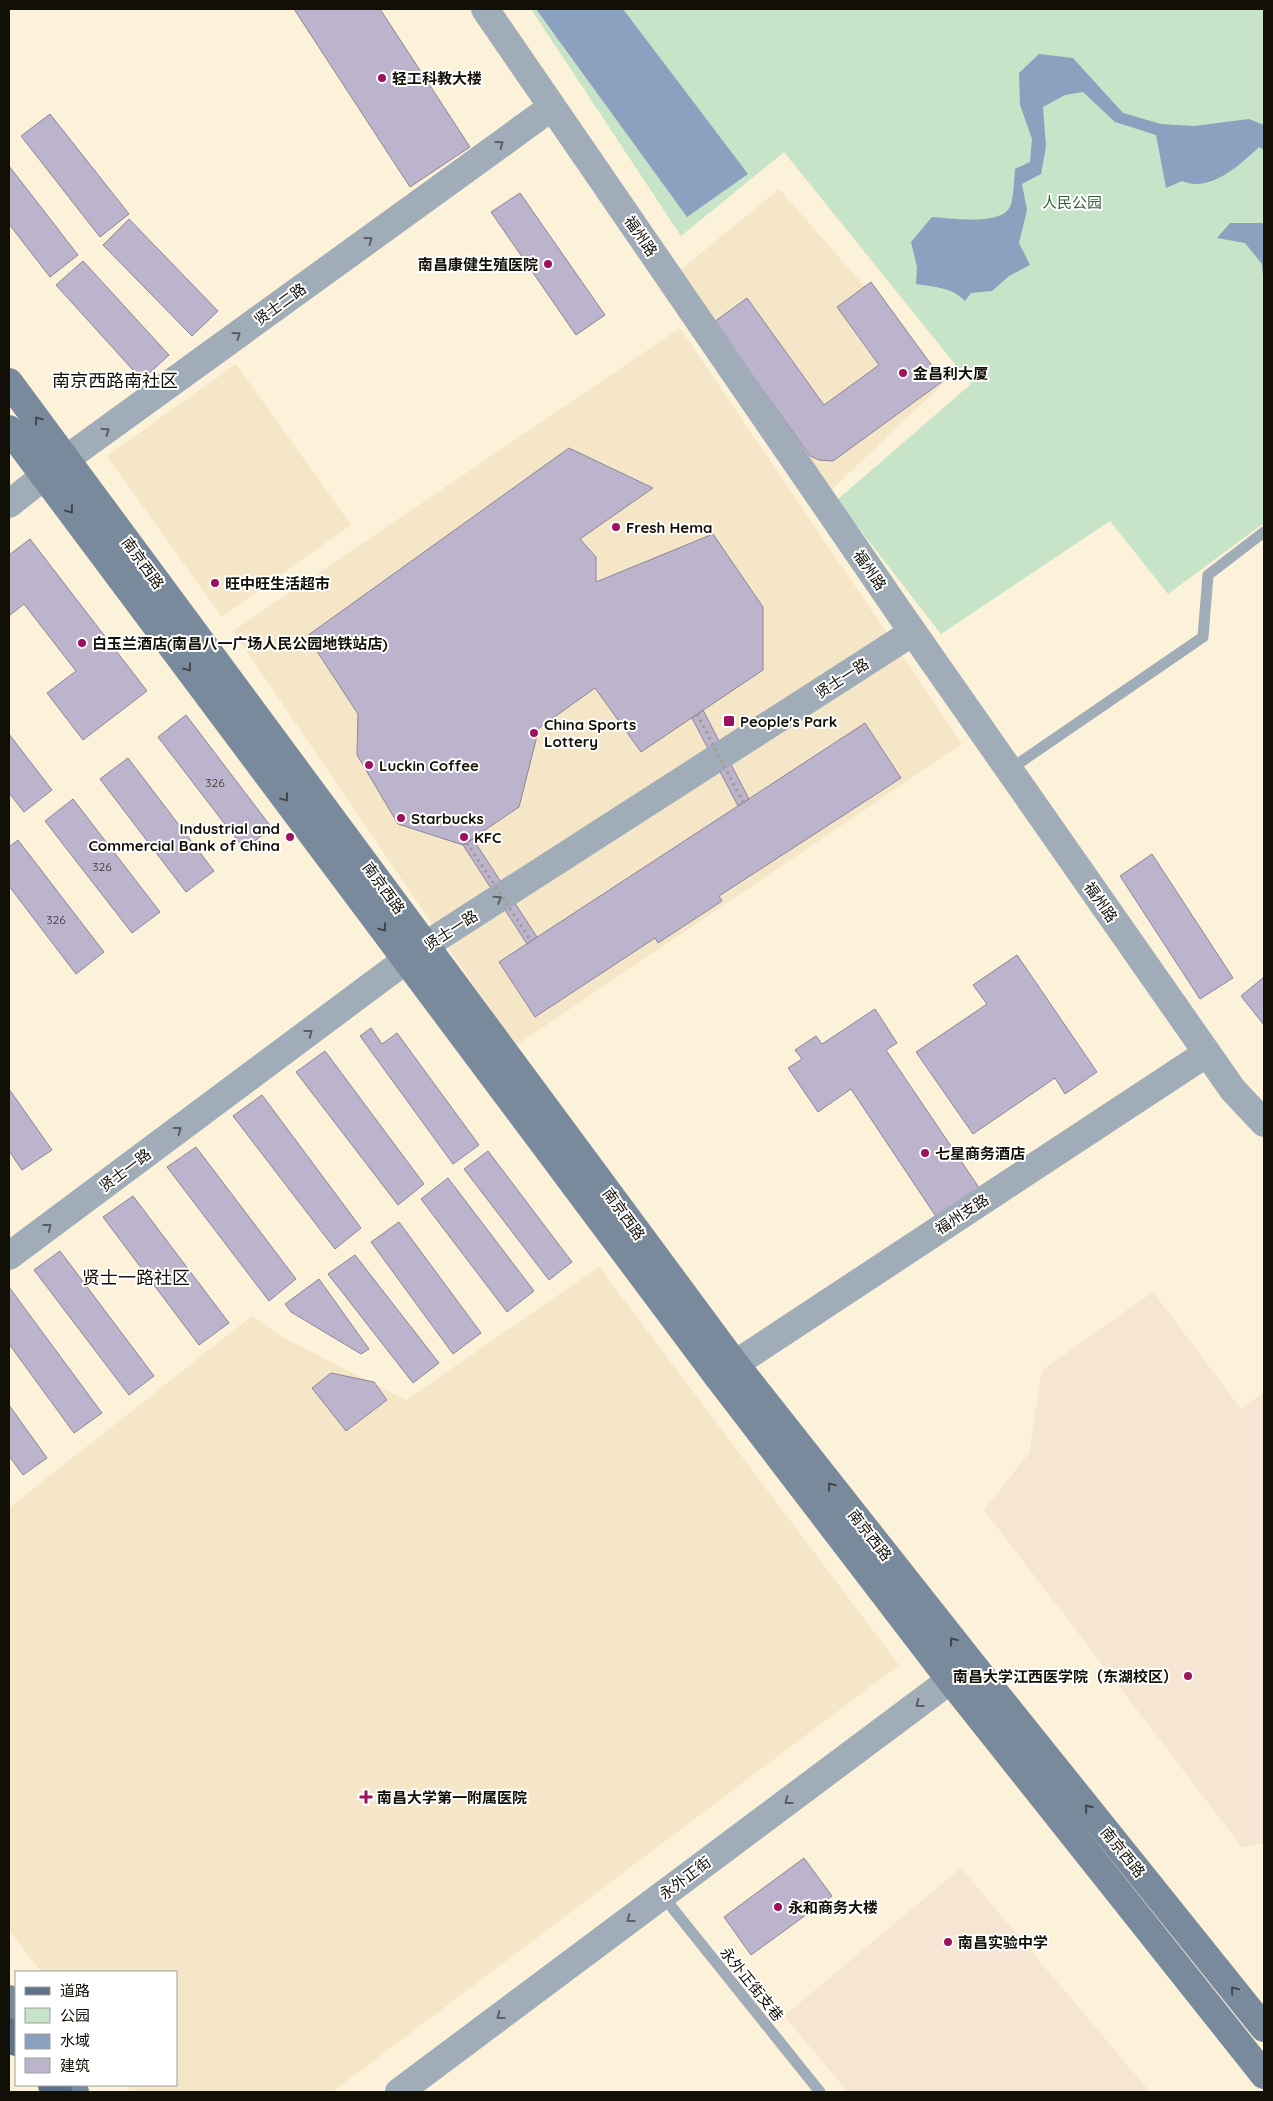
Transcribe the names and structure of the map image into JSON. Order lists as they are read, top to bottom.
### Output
{
  "streets": {
    "main road": ["南京西路"],
    "street": [
      "福州路",
      "贤士二路",
      "贤士一路",
      "福州支路",
      "永外正街"
    ],
    "lane": ["永外正街支巷"]
  },
  "crossings": [
    ["福州路", "贤士二路"],
    ["福州路", "贤士一路"],
    ["福州路", "福州支路"],
    ["贤士二路", "南京西路"],
    ["南京西路", "贤士一路"],
    ["南京西路", "福州支路"],
    ["南京西路", "永外正街"],
    ["永外正街", "永外正街支巷"]
  ],
  "one_way": ["贤士二路", "贤士一路", "永外正街"],
  "districts": ["南京西路南社区", "贤士一路社区"],
  "parks": ["人民公园"],
  "places": {
    "other": [
      "轻工科教大楼",
      "南昌康健生殖医院",
      "金昌利大厦",
      "Fresh Hema",
      "旺中旺生活超市",
      "白玉兰酒店(南昌八一广场人民公园地铁站店)",
      "China Sports Lottery",
      "Luckin Coffee",
      "Starbucks",
      "Industrial and Commercial Bank of China",
      "KFC",
      "七星商务酒店",
      "南昌大学江西医学院（东湖校区）",
      "永和商务大楼",
      "南昌实验中学"
    ],
    "transit": ["People's Park"],
    "health": ["南昌大学第一附属医院"]
  },
  "house_numbers": ["326", "326", "326"],
  "legend": [
    "道路",
    "公园",
    "水域",
    "建筑"
  ]
}
